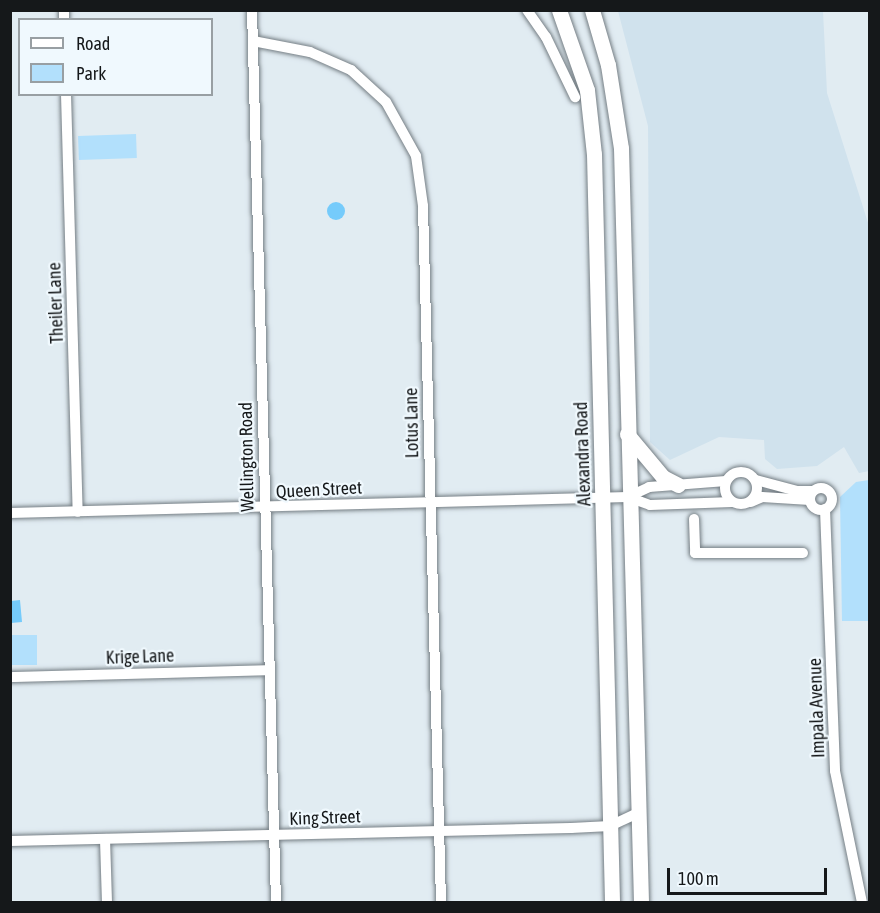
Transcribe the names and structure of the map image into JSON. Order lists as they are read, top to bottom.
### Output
{
  "streets": {
    "main road": ["Alexandra Road"],
    "street": [
      "Theiler Lane",
      "Lotus Lane",
      "Wellington Road",
      "Queen Street",
      "Krige Lane",
      "Impala Avenue",
      "King Street"
    ]
  },
  "crossings": [
    ["Theiler Lane", "Queen Street"],
    ["Lotus Lane", "Wellington Road"],
    ["Lotus Lane", "Queen Street"],
    ["Lotus Lane", "King Street"],
    ["Alexandra Road", "Queen Street"],
    ["Alexandra Road", "King Street"],
    ["Wellington Road", "Queen Street"],
    ["Wellington Road", "Krige Lane"],
    ["Wellington Road", "King Street"]
  ],
  "legend": ["Road", "Park"],
  "scale_bar": "100 m"
}
